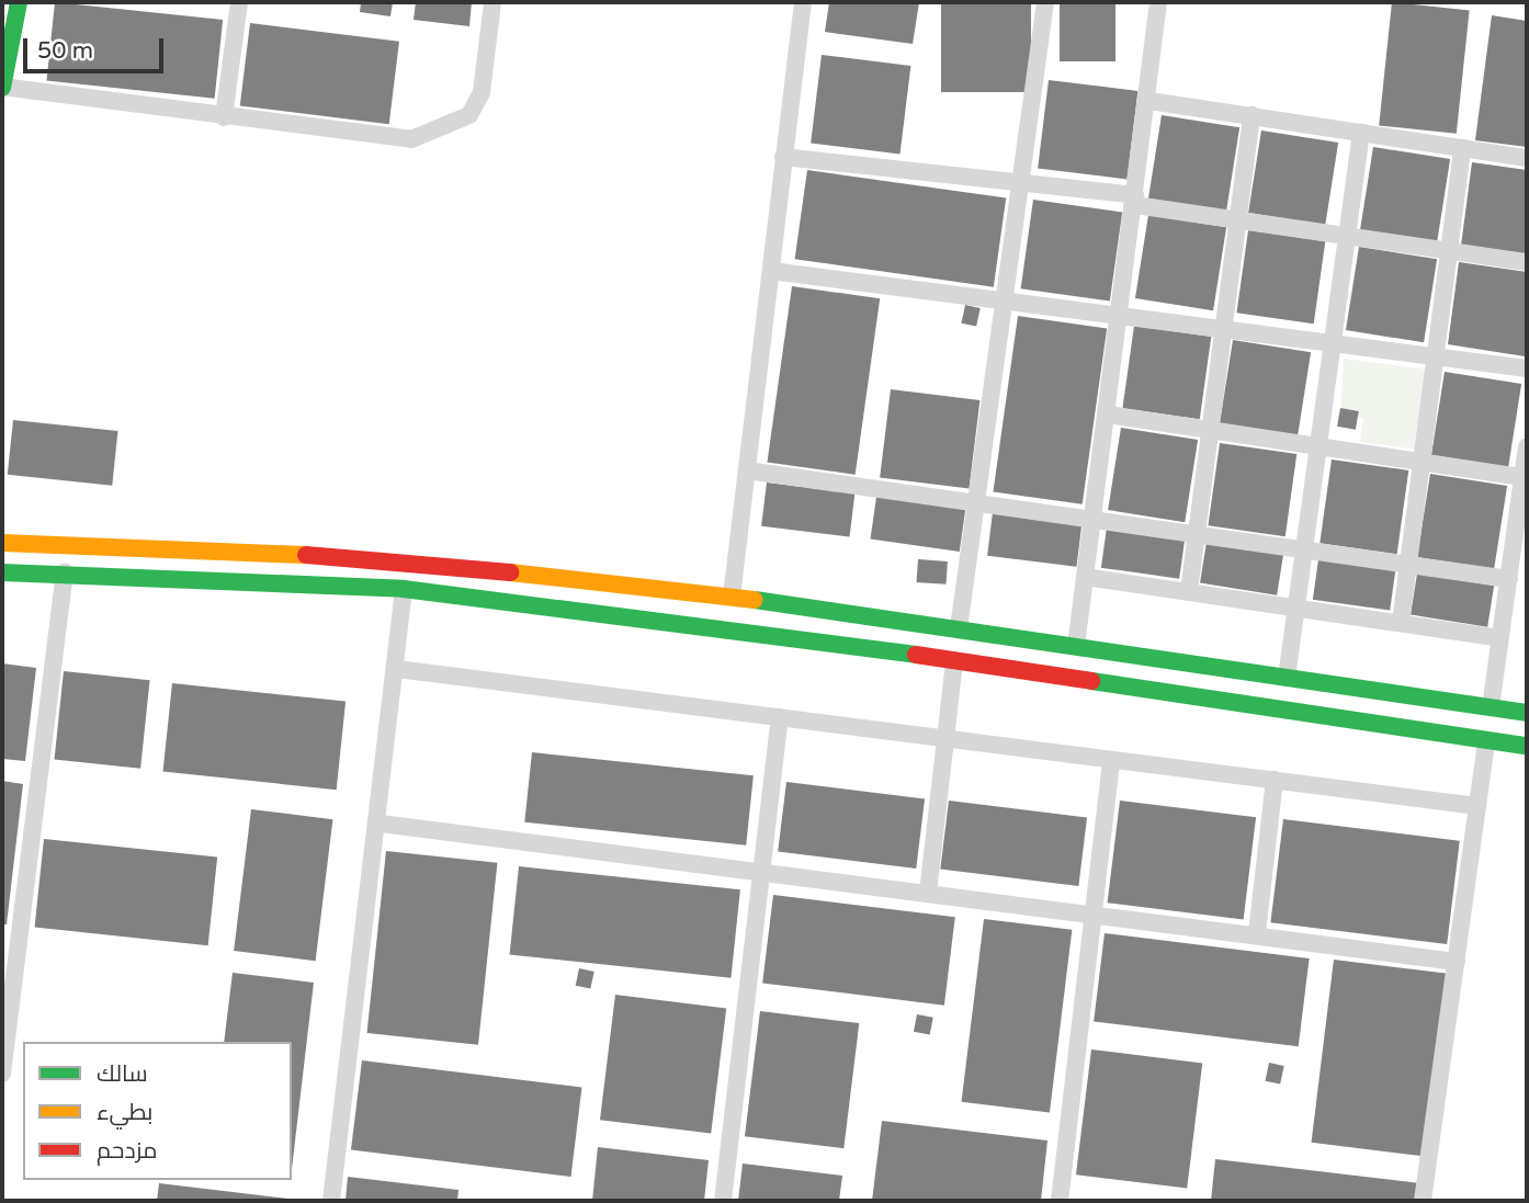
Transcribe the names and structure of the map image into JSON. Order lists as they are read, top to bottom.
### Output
{
  "legend": ["سالك", "بطيء", "مزدحم"],
  "scale_bar": "50 m"
}
